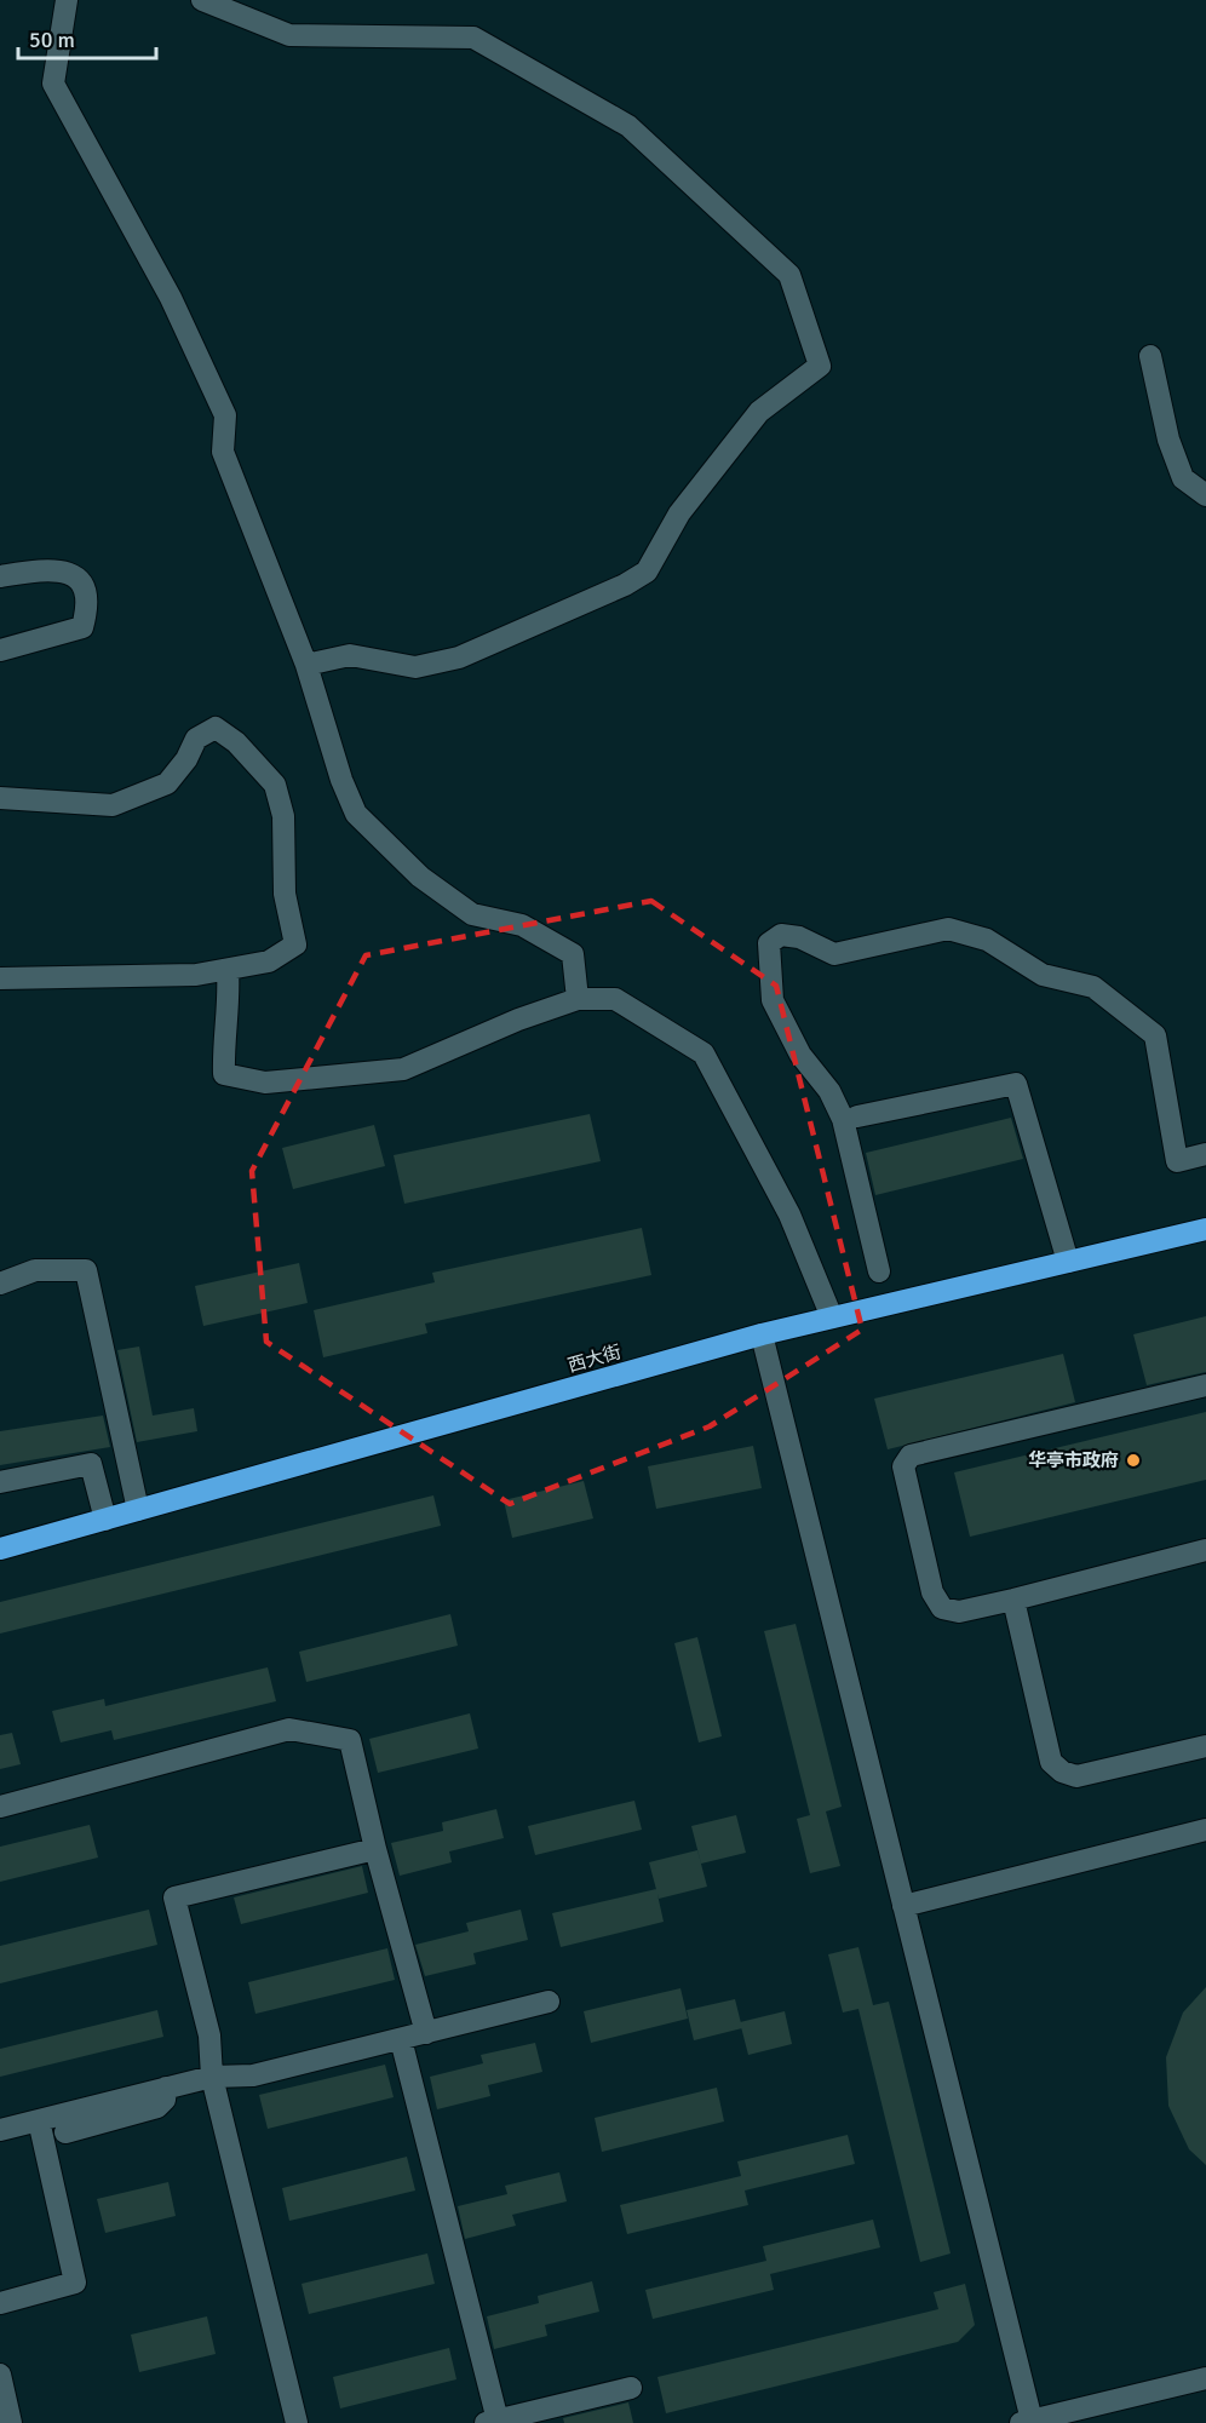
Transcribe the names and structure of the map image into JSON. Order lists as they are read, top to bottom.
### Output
{
  "streets": {
    "highway": ["西大街"]
  },
  "places": ["华亭市政府"],
  "scale_bar": "50 m"
}
